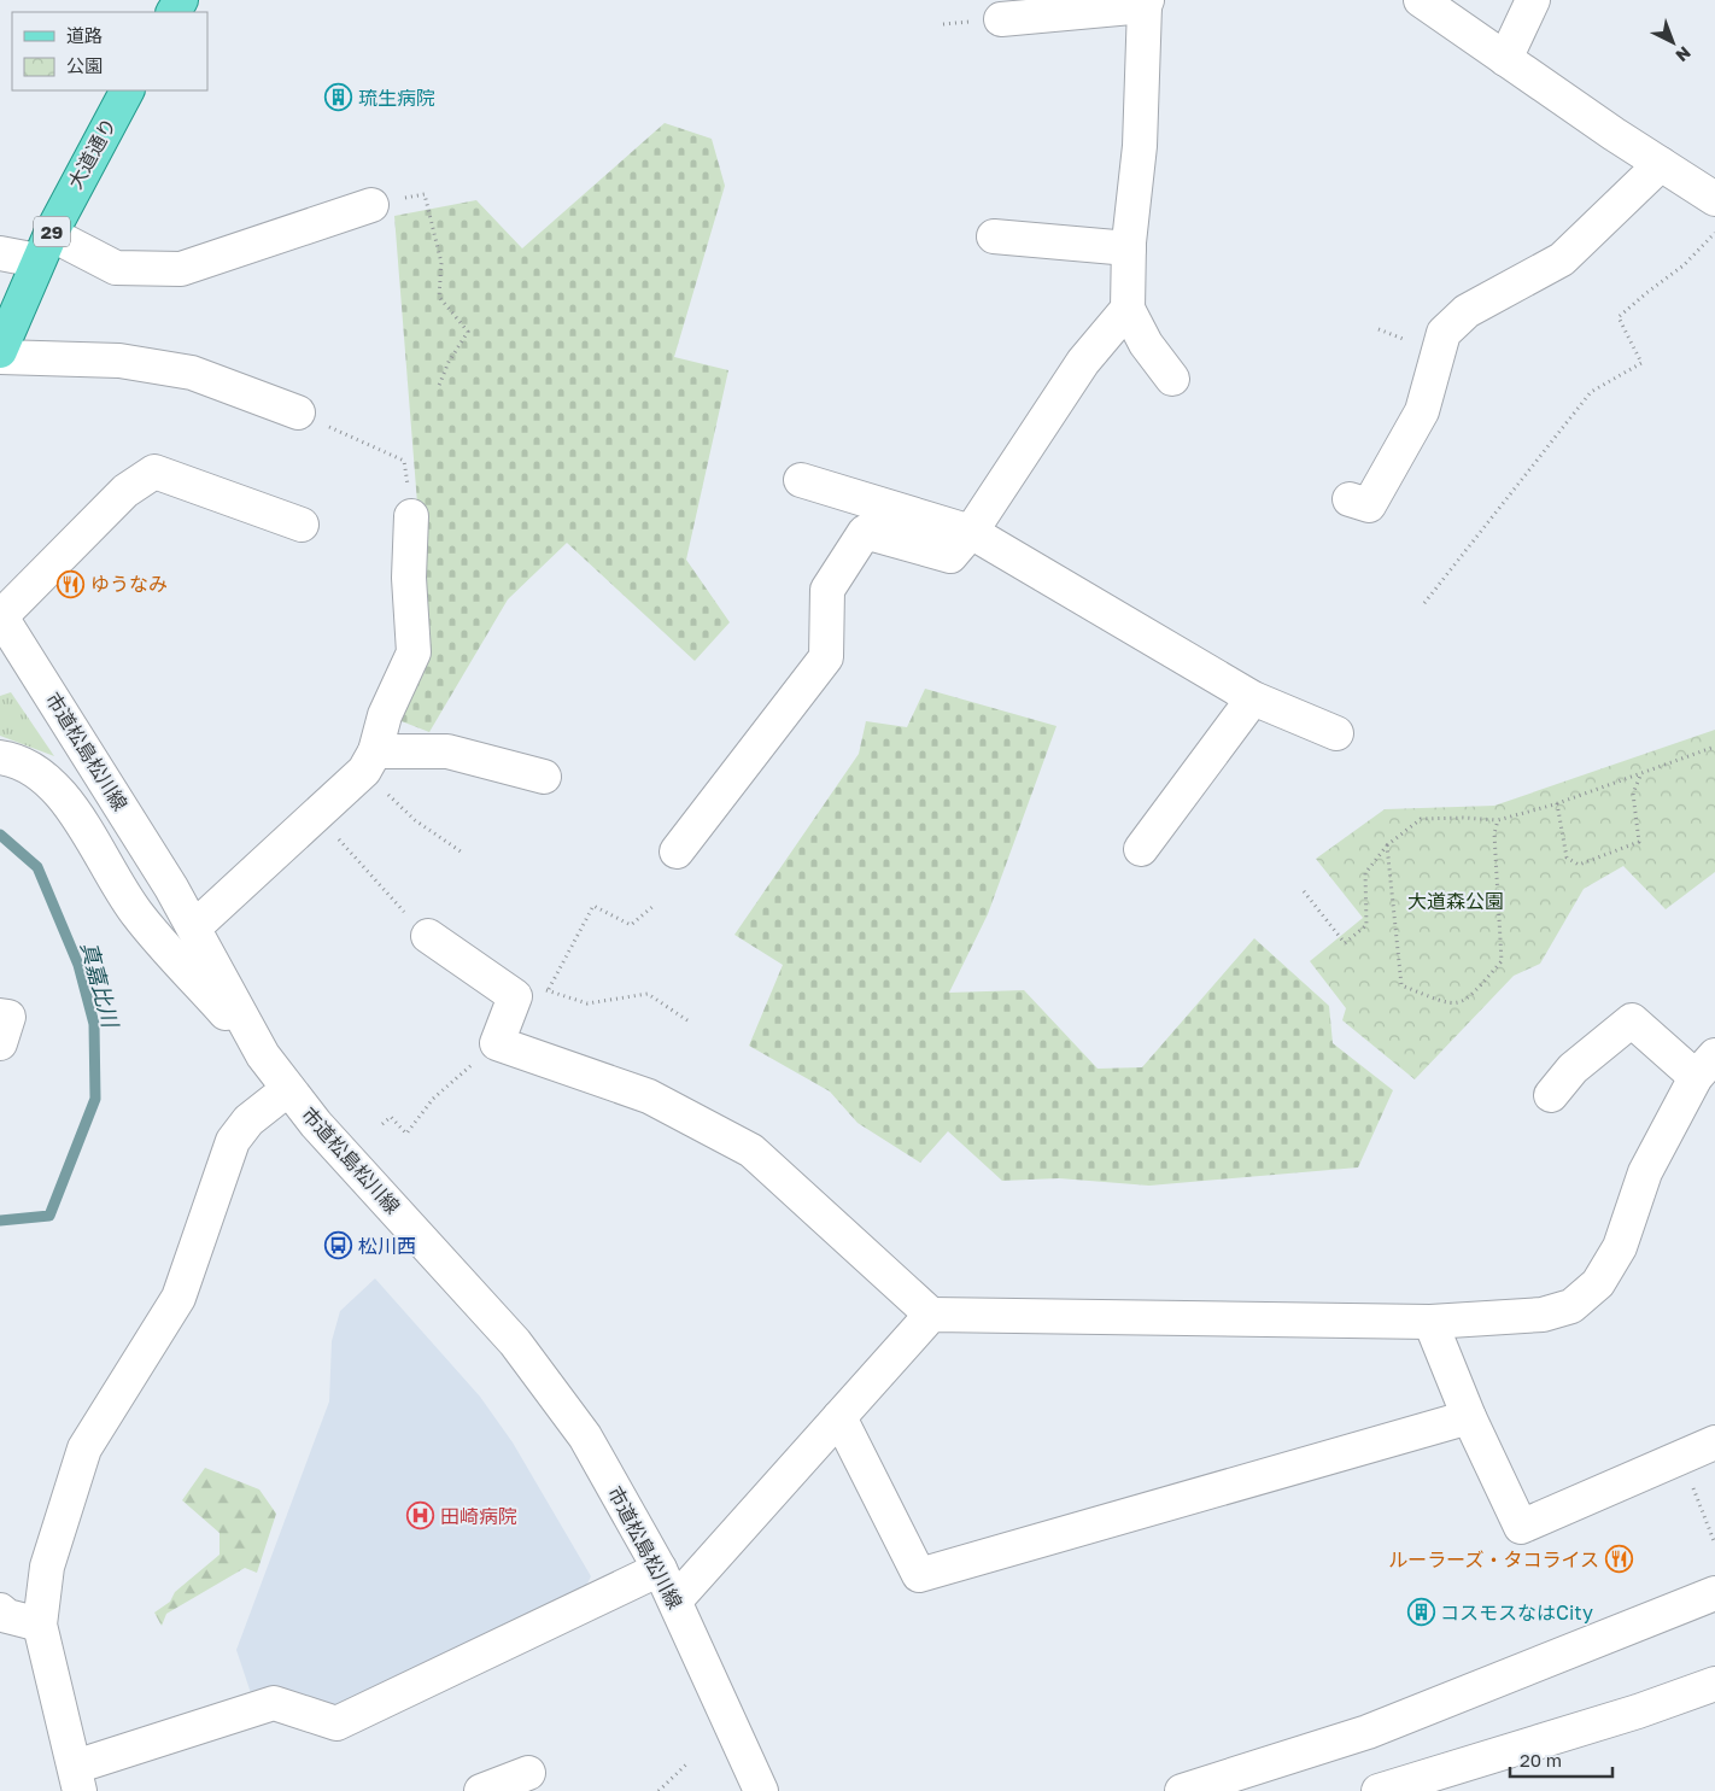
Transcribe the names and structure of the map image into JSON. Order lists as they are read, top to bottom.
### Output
{
  "streets": {
    "main road": ["大道通り", "29"],
    "street": ["市道松島松川線"]
  },
  "water": ["真嘉比川"],
  "parks": ["大道森公園"],
  "places": {
    "building": ["琉生病院", "コスモスなはCity"],
    "restaurant": ["ゆうなみ", "ルーラーズ・タコライス"],
    "bus stop": ["松川西"],
    "hospital": ["田崎病院"]
  },
  "legend": ["道路", "公園"],
  "scale_bar": "20 m",
  "north": "bottom right"
}
